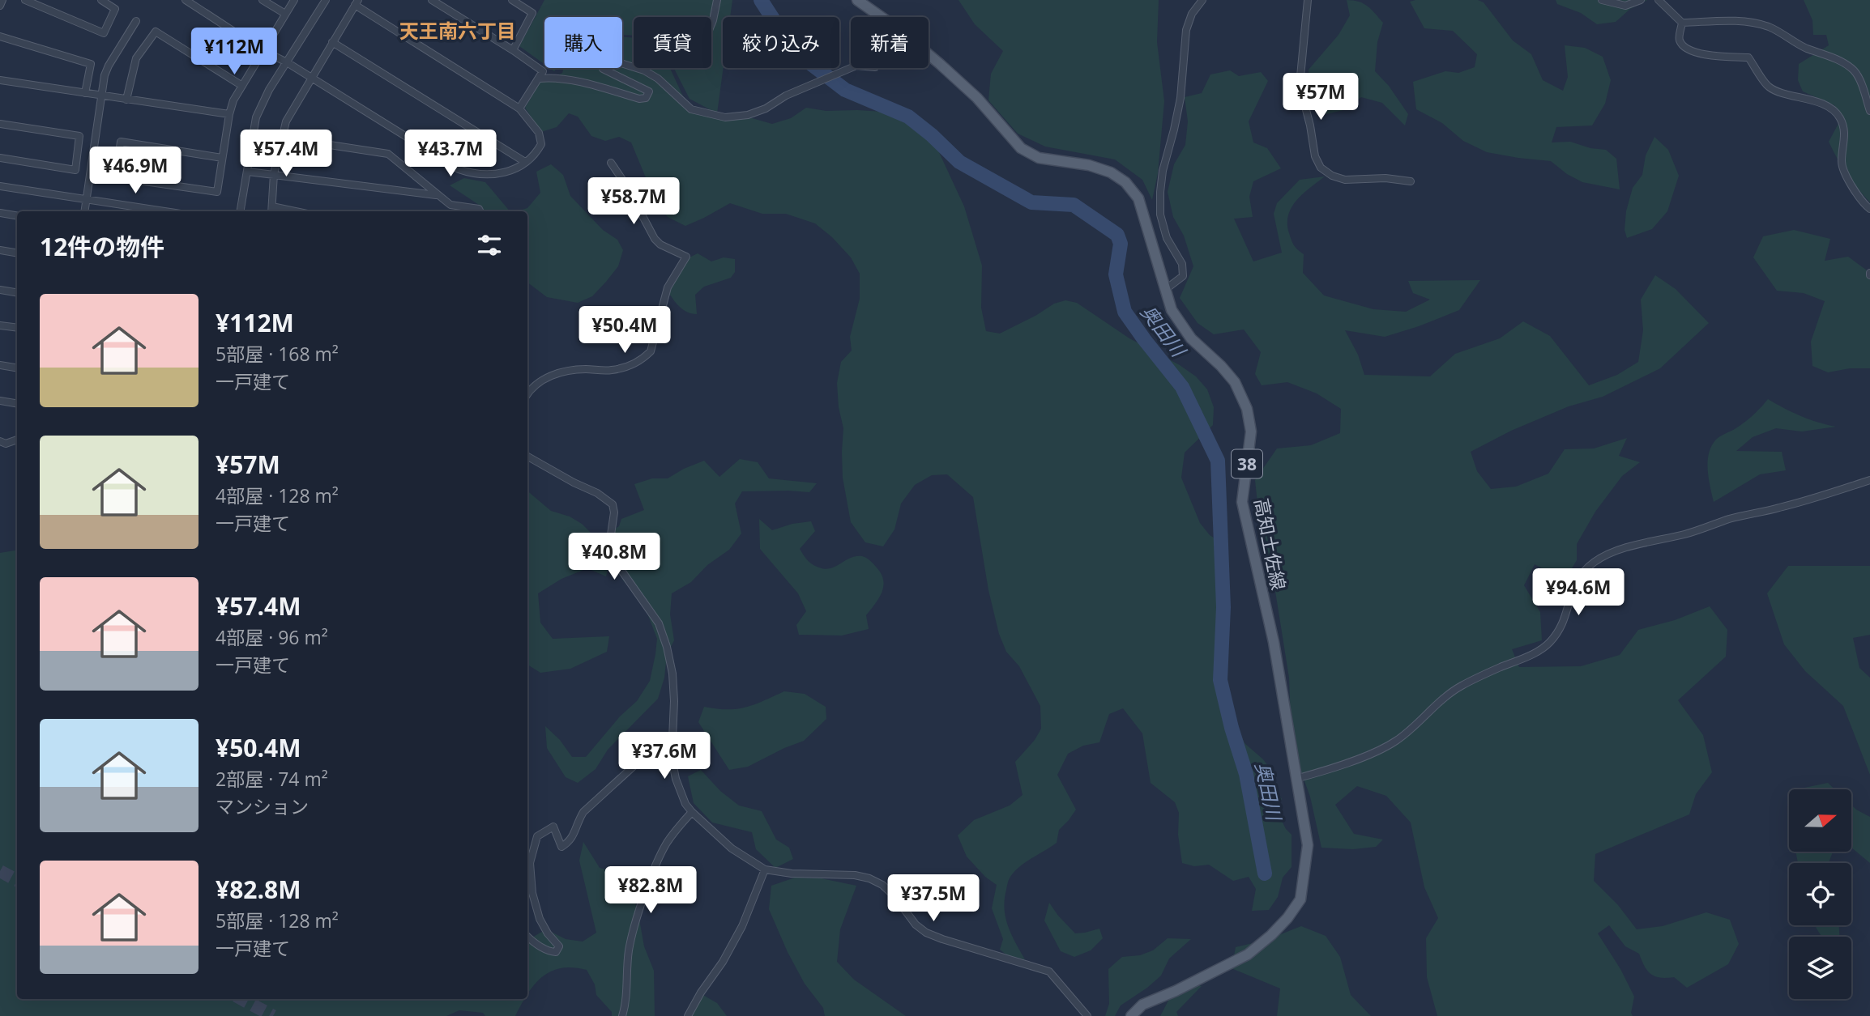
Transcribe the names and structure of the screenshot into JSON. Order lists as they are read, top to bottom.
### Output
{
  "streets": {
    "main road": ["38", "高知土佐線"]
  },
  "districts": ["天王南六丁目"],
  "water": ["奥田川"],
  "north": "right",
  "page": {
    "chip": [
      "購入",
      "賃貸",
      "絞り込み",
      "新着"
    ],
    "price": [
      "¥112M",
      "¥57M",
      "¥57.4M",
      "¥43.7M",
      "¥46.9M",
      "¥58.7M",
      "¥50.4M",
      "¥40.8M",
      "¥94.6M",
      "¥37.6M",
      "¥82.8M",
      "¥37.5M"
    ],
    "heading": "12件の物件",
    "list": [
      {
        "name": "¥112M",
        "note": "5部屋 · 168 m² · 一戸建て"
      },
      {
        "name": "¥57M",
        "note": "4部屋 · 128 m² · 一戸建て"
      },
      {
        "name": "¥57.4M",
        "note": "4部屋 · 96 m² · 一戸建て"
      },
      {
        "name": "¥50.4M",
        "note": "2部屋 · 74 m² · マンション"
      },
      {
        "name": "¥82.8M",
        "note": "5部屋 · 128 m² · 一戸建て"
      }
    ]
  }
}
